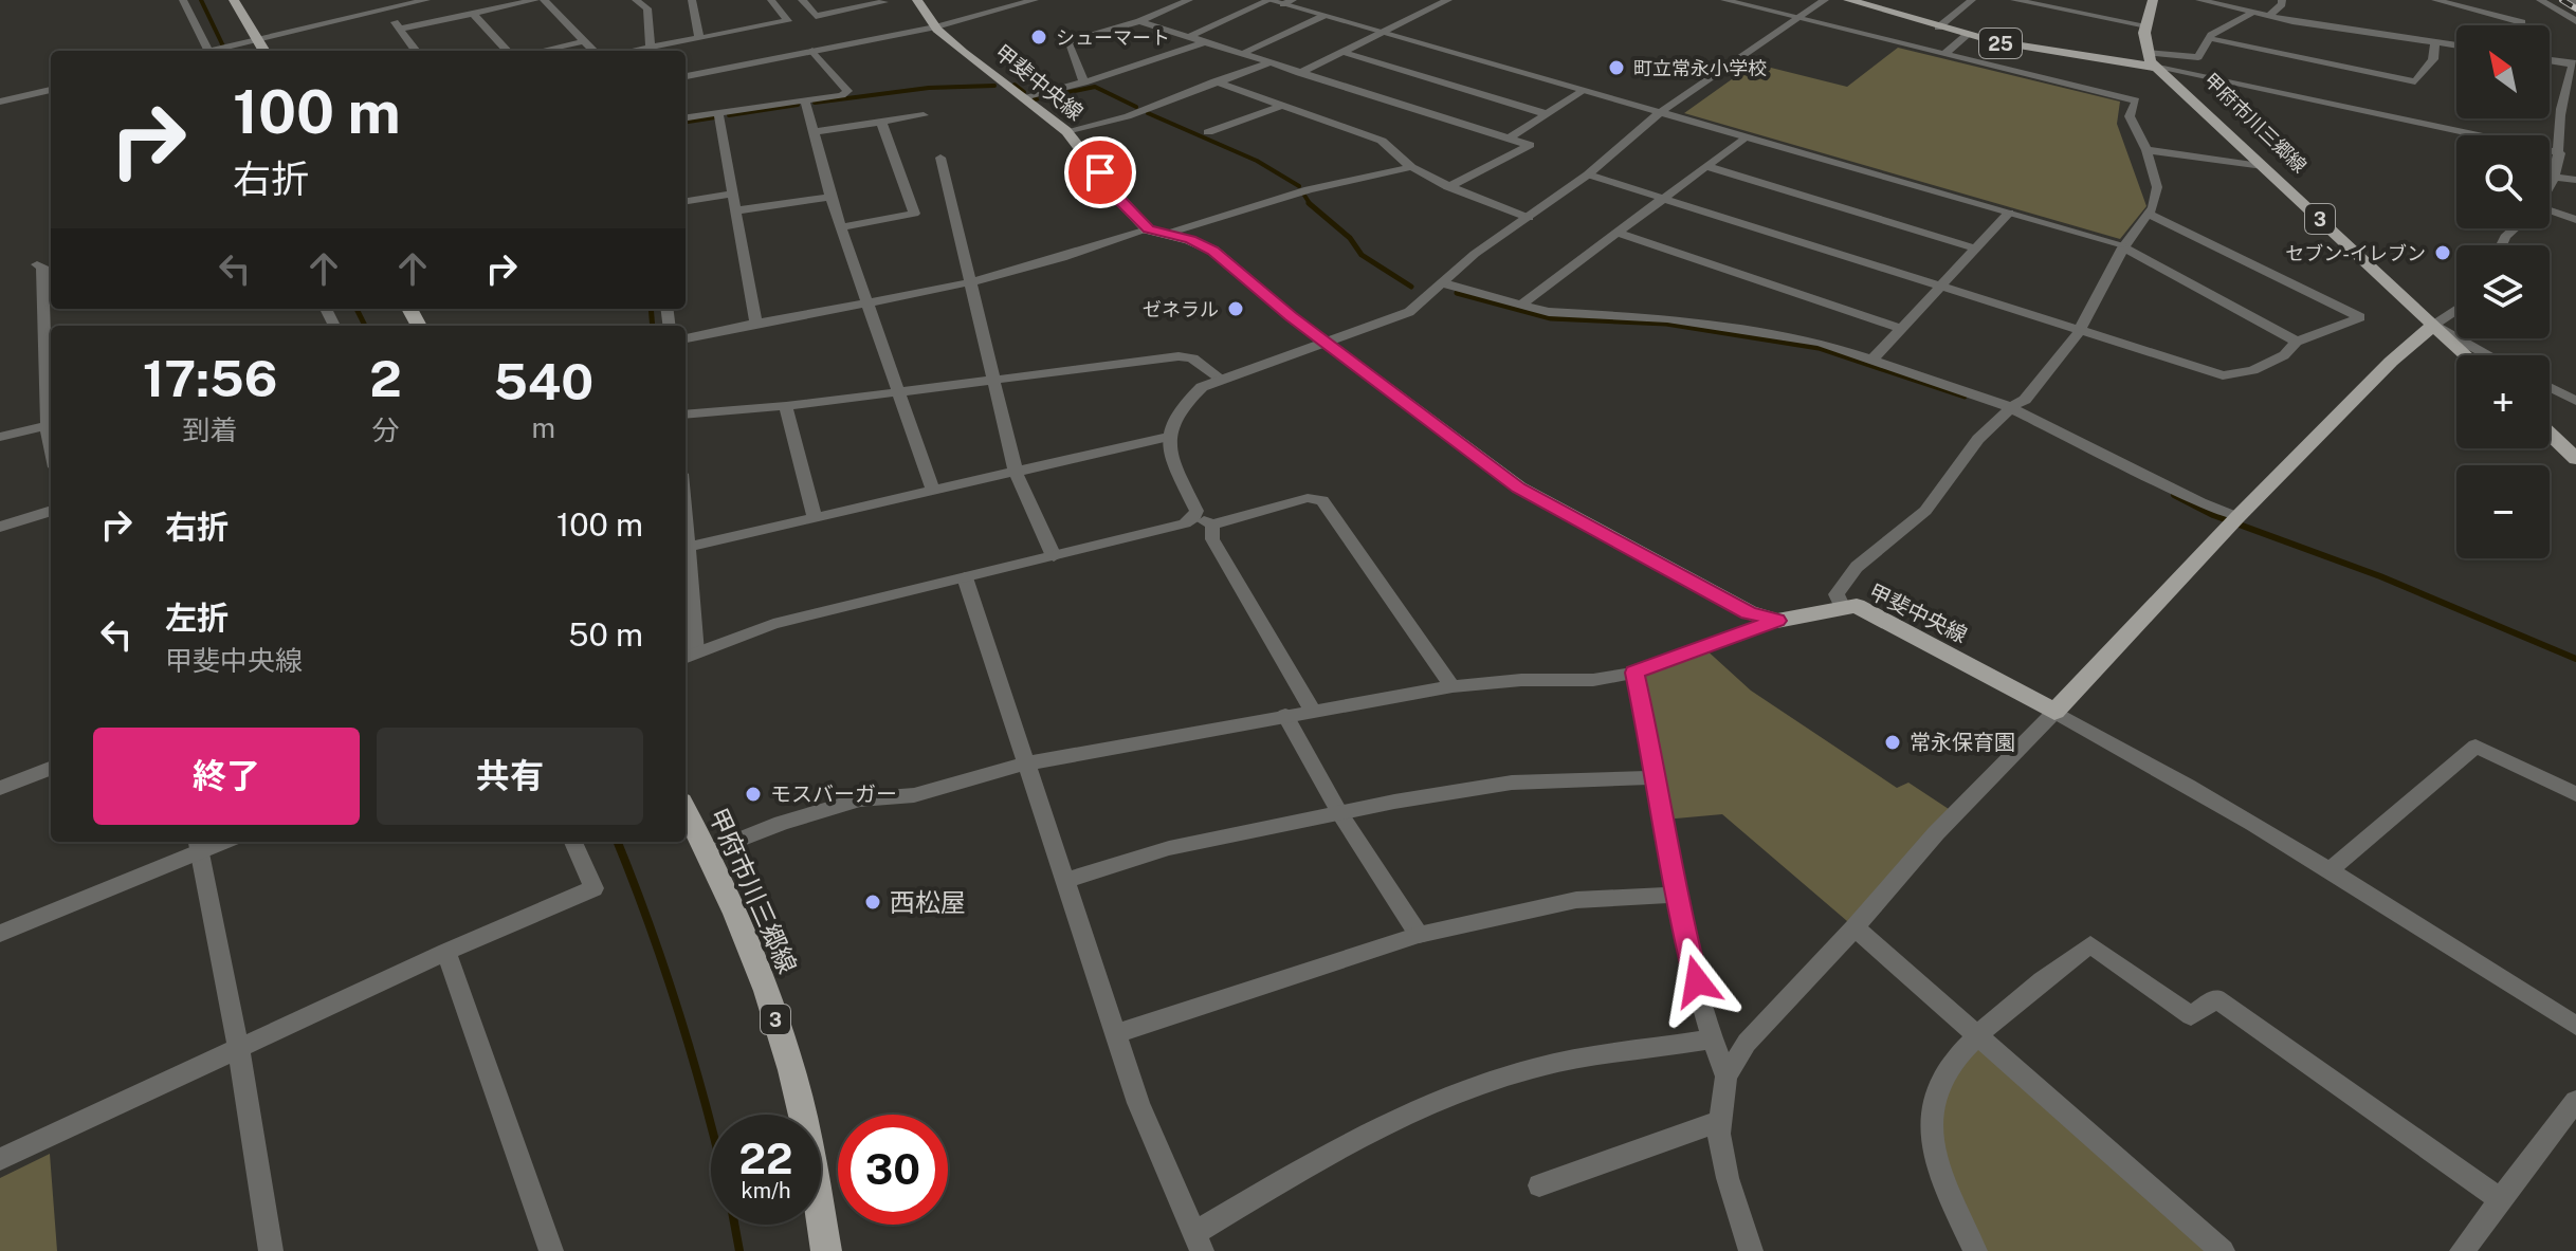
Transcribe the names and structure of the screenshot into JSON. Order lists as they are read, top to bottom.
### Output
{
  "streets": {
    "main road": [
      "25",
      "甲斐中央線",
      "甲府市川三郷線",
      "3"
    ]
  },
  "crossings": [
    ["25", "甲府市川三郷線"]
  ],
  "places": [
    "シューマート",
    "町立常永小学校",
    "セブン-イレブン",
    "ゼネラル",
    "常永保育園",
    "モスバーガー",
    "西松屋"
  ],
  "north": "top left",
  "page": {
    "map_buttons": ["+", "−"],
    "turn": ["100 m", "右折"],
    "eta": [
      "17:56",
      "到着",
      "2",
      "分",
      "540",
      "m"
    ],
    "list": [
      {
        "name": "右折",
        "value": "100 m"
      },
      {
        "name": "左折",
        "note": "甲斐中央線",
        "value": "50 m"
      }
    ],
    "buttons": ["終了", "共有"],
    "speed": "22 km/h",
    "limit": "30"
  }
}
